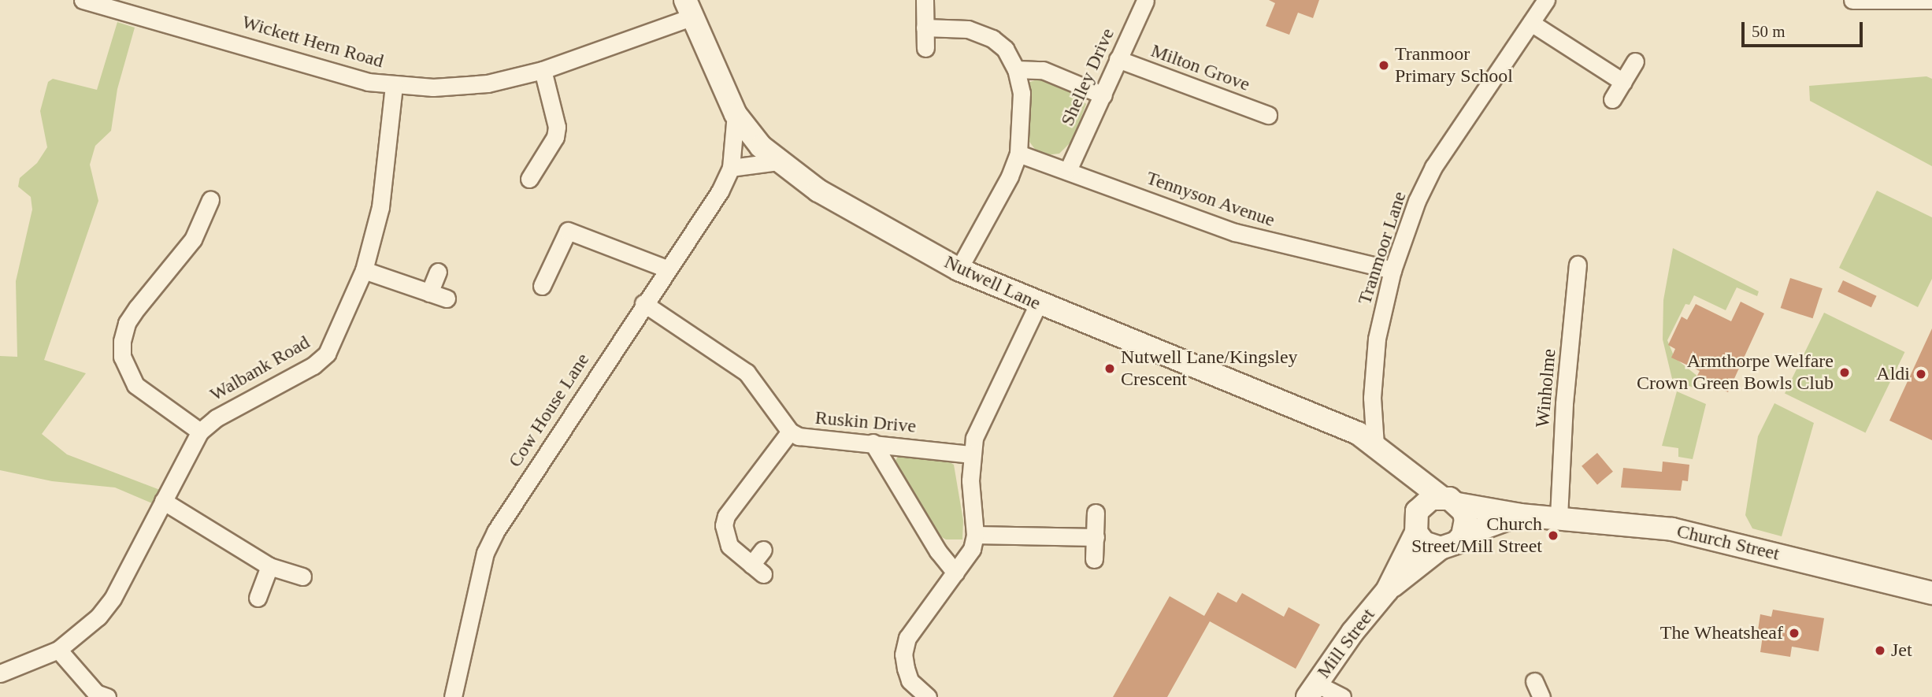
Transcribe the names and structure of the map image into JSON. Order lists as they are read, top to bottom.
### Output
{
  "streets": {
    "street": [
      "Wickett Hern Road",
      "Milton Grove",
      "Shelley Drive",
      "Tennyson Avenue",
      "Tranmoor Lane",
      "Nutwell Lane",
      "Walbank Road",
      "Winholme",
      "Cow House Lane",
      "Ruskin Drive",
      "Church Street",
      "Mill Street"
    ]
  },
  "crossings": [
    ["Wickett Hern Road", "Nutwell Lane"],
    ["Wickett Hern Road", "Walbank Road"],
    ["Milton Grove", "Shelley Drive"],
    ["Shelley Drive", "Tennyson Avenue"],
    ["Tennyson Avenue", "Tranmoor Lane"],
    ["Tranmoor Lane", "Nutwell Lane"],
    ["Nutwell Lane", "Cow House Lane"],
    ["Nutwell Lane", "Church Street"],
    ["Nutwell Lane", "Mill Street"],
    ["Winholme", "Church Street"],
    ["Cow House Lane", "Ruskin Drive"],
    ["Church Street", "Mill Street"]
  ],
  "places": [
    "Tranmoor Primary School",
    "Nutwell Lane/Kingsley Crescent",
    "Armthorpe Welfare Crown Green Bowls Club",
    "Aldi",
    "Church Street/Mill Street",
    "The Wheatsheaf",
    "Jet"
  ],
  "scale_bar": "50 m"
}
